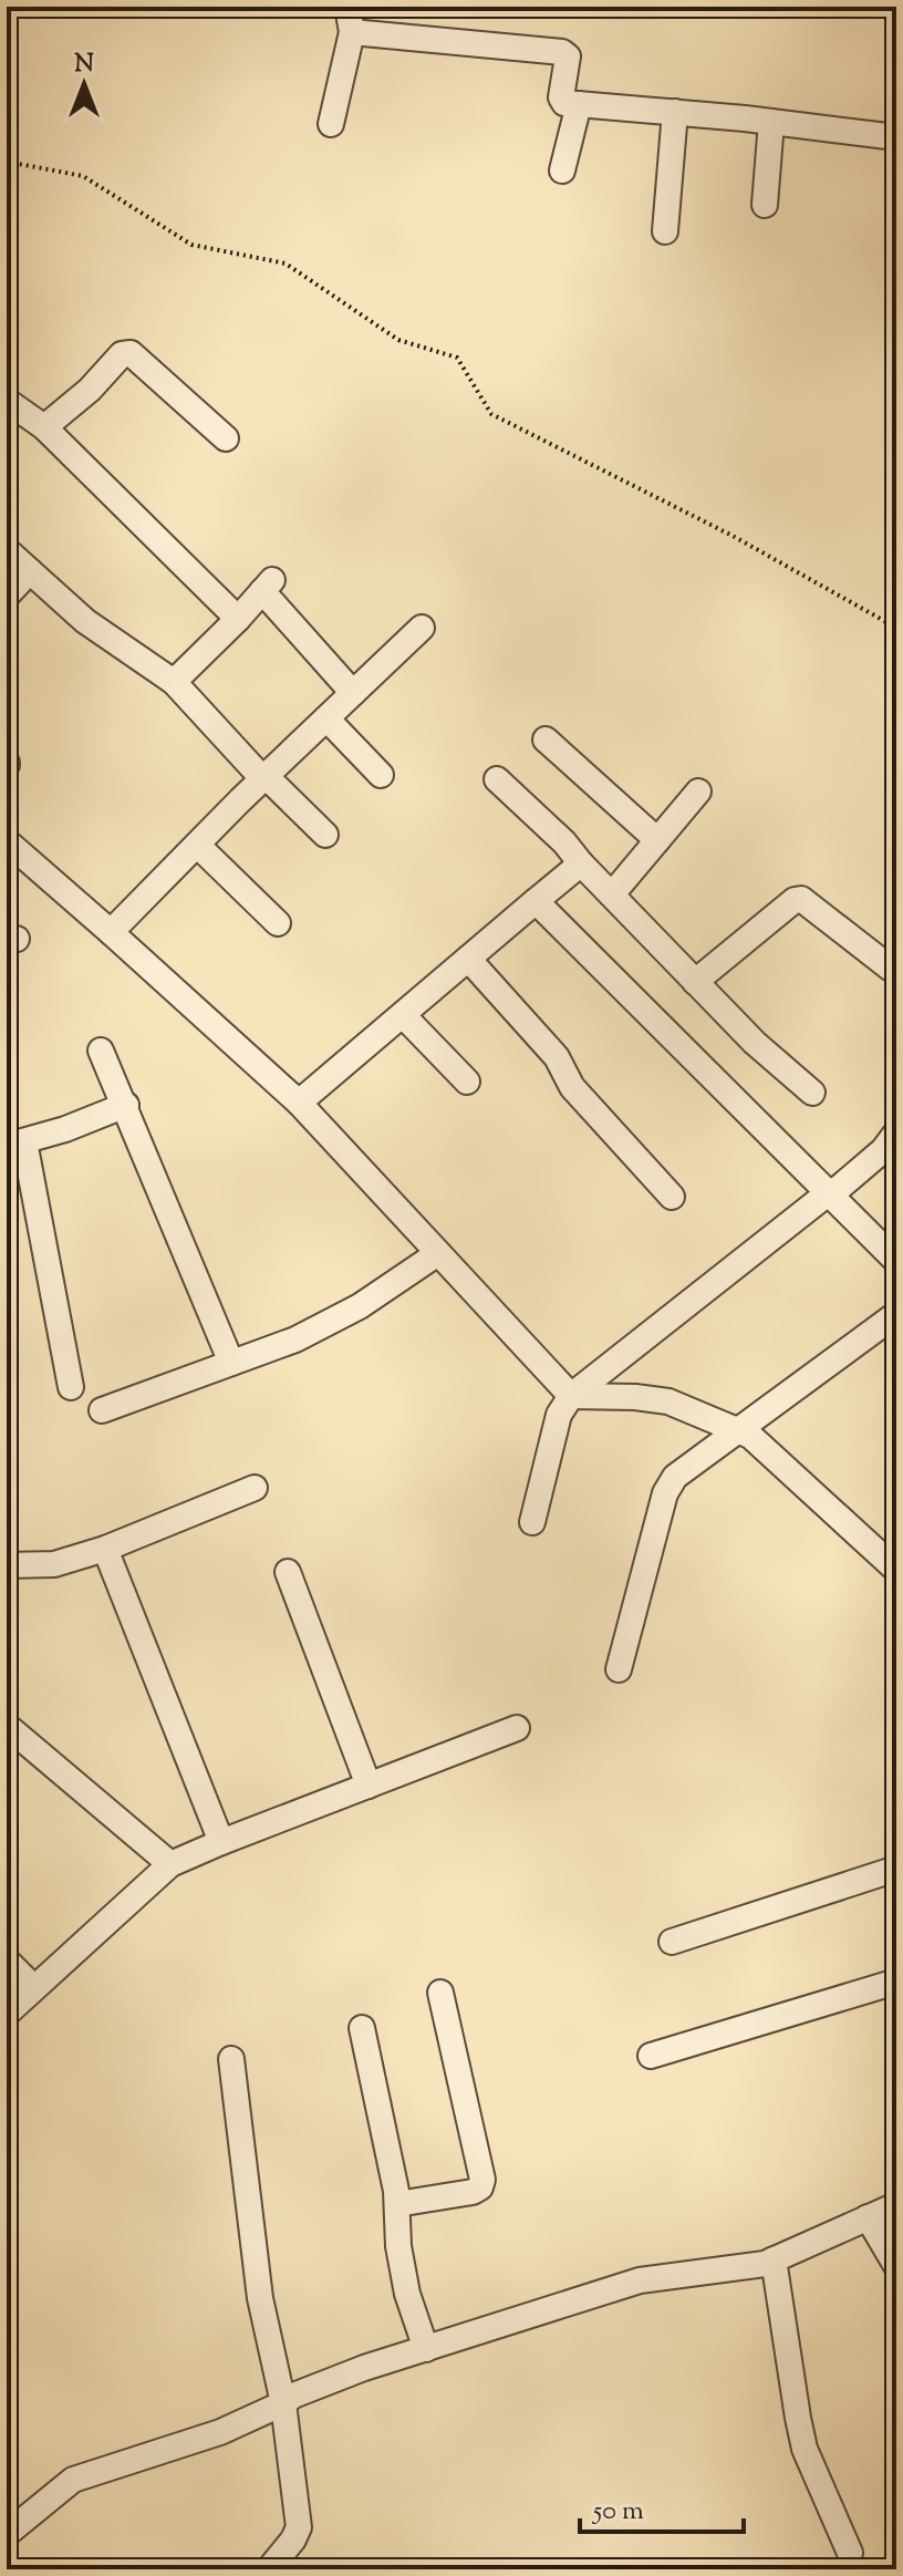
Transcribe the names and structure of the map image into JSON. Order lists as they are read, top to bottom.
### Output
{
  "scale_bar": "50 m",
  "north": "top"
}
